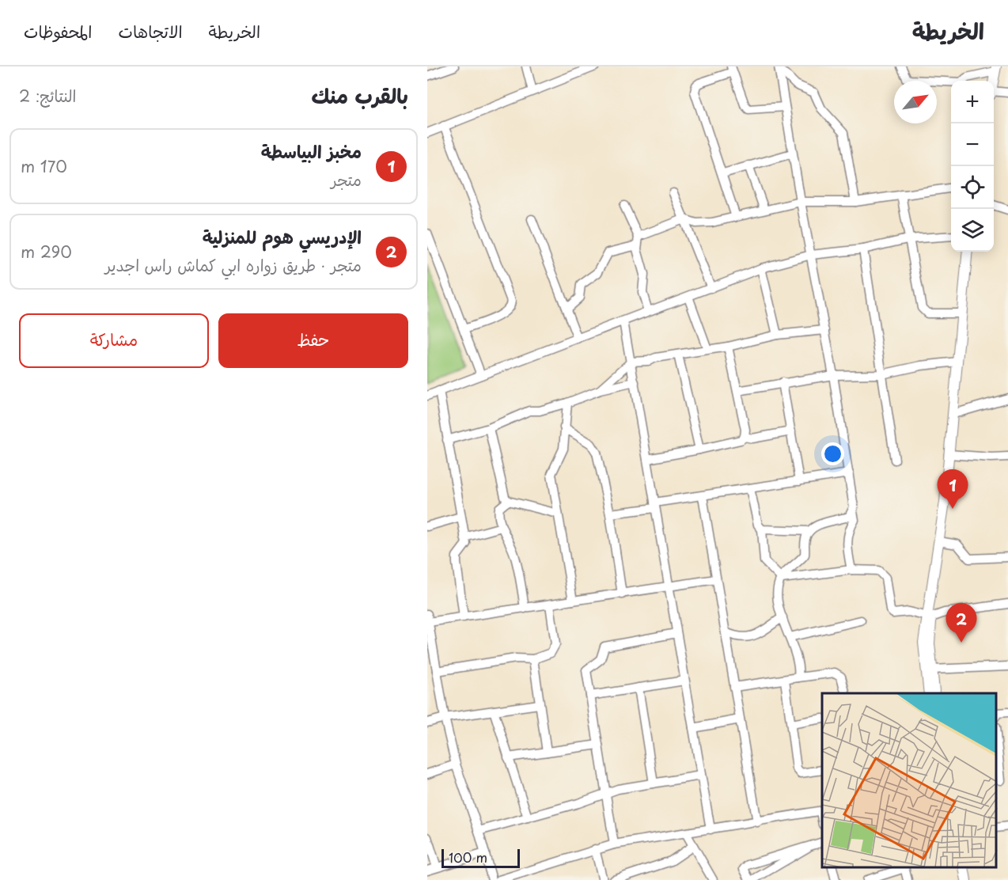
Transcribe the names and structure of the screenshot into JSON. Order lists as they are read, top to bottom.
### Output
{
  "scale_bar": "100 m",
  "north": "top right",
  "page": {
    "header": "الخريطة",
    "nav": ["الخريطة", "الاتجاهات", "المحفوظات"],
    "heading": ["بالقرب منك", "النتائج: 2"],
    "map_buttons": ["+", "−"],
    "list": [
      {
        "mark": "1",
        "name": "مخبز البياسطة",
        "note": "متجر",
        "value": "170 m"
      },
      {
        "mark": "2",
        "name": "الإدريسي هوم للمنزلية",
        "note": "متجر · طريق زواره ابي كماش راس اجدير",
        "value": "290 m"
      }
    ],
    "buttons": ["حفظ", "مشاركة"],
    "pins": ["1", "2"],
    "scale": "100 m"
  }
}
